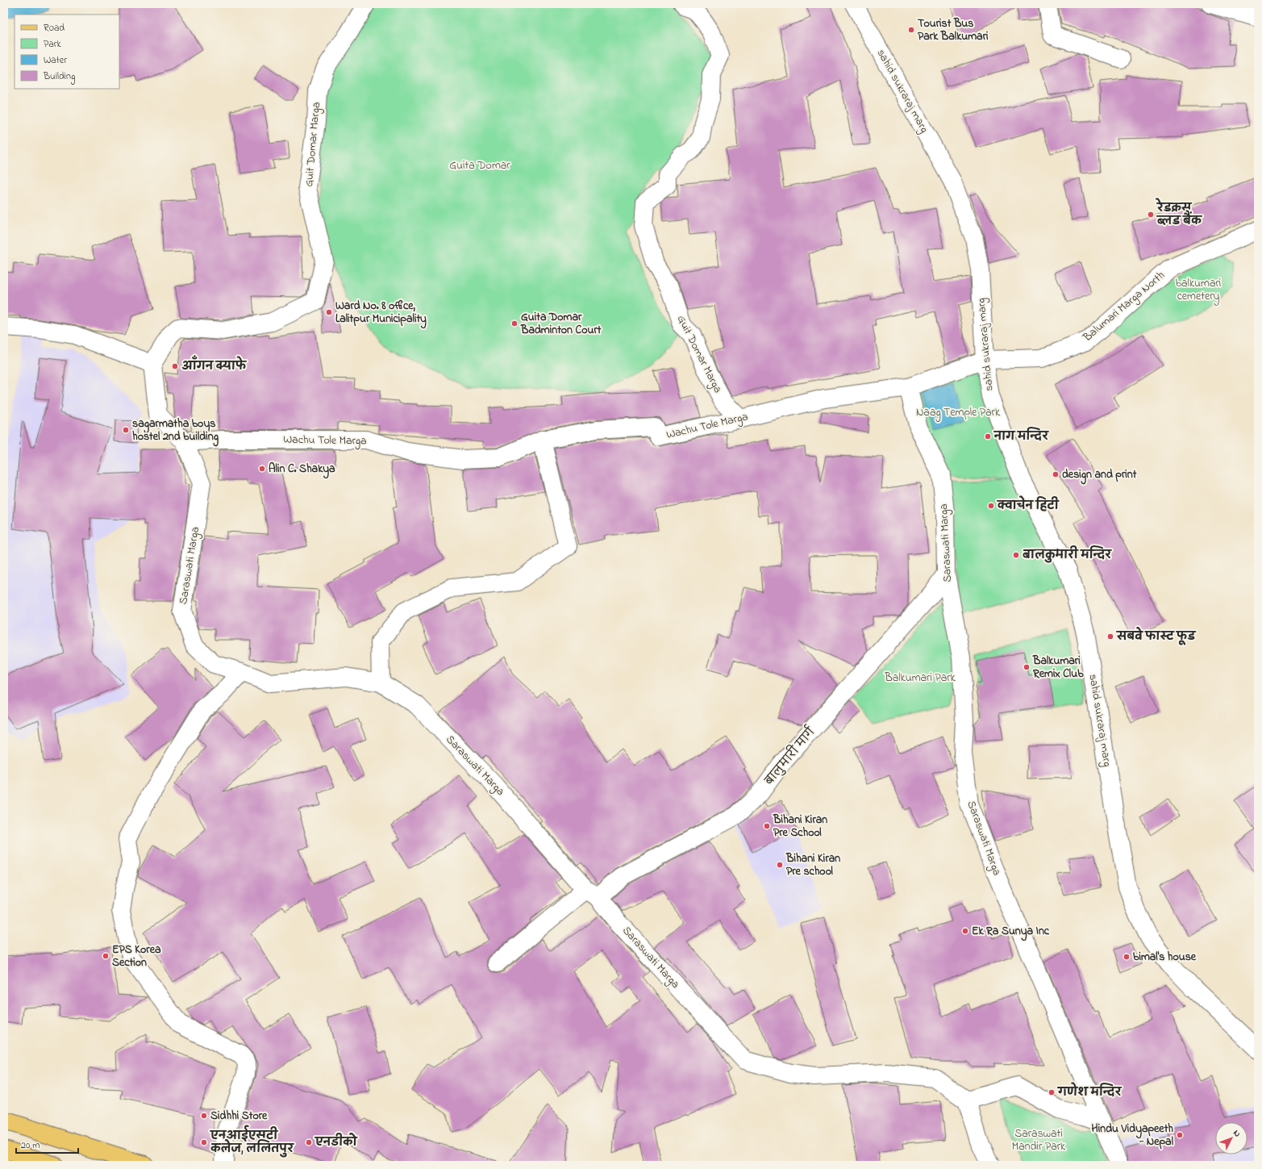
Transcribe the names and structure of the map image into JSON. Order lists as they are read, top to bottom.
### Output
{
  "streets": {
    "street": [
      "sahid sukraraj marg",
      "Guit Domar Marga",
      "Balumari Marga North",
      "Wachu Tole Marga",
      "Saraswati Marga",
      "बालुमारी मार्ग"
    ]
  },
  "crossings": [
    ["sahid sukraraj marg", "Balumari Marga North"],
    ["sahid sukraraj marg", "Wachu Tole Marga"],
    ["Guit Domar Marga", "Wachu Tole Marga"],
    ["Guit Domar Marga", "Saraswati Marga"],
    ["Balumari Marga North", "Wachu Tole Marga"],
    ["Wachu Tole Marga", "Saraswati Marga"],
    ["Saraswati Marga", "बालुमारी मार्ग"]
  ],
  "parks": [
    "Guita Domar",
    "balkumari cemetery",
    "Naag Temple Park",
    "Balkumari Park",
    "Saraswati Mandir Park"
  ],
  "places": [
    "Tourist Bus Park Balkumari",
    "रेडक्रस ब्लड बैंक",
    "Ward No. 8 office, Lalitpur Municipality",
    "Guita Domar Badminton Court",
    "आँगन क्याफे",
    "sagarmatha boys hostel 2nd building",
    "नाग मन्दिर",
    "Alin C. Shakya",
    "design and print",
    "क्वाचेन हिटी",
    "बालकुमारी मन्दिर",
    "सबवे फास्ट फूड",
    "Balkumari Remix Club",
    "Bihani Kiran Pre School",
    "Bihani Kiran Pre school",
    "Ek Ra Sunya Inc",
    "EPS Korea Section",
    "bimal's house",
    "गणेश मन्दिर",
    "Sidhhi Store",
    "Hindu Vidyapeeth - Nepal",
    "एनआईएसटी कलेज, ललितपुर",
    "एनडीको"
  ],
  "legend": [
    "Road",
    "Park",
    "Water",
    "Building"
  ],
  "scale_bar": "20 m",
  "north": "top right"
}
